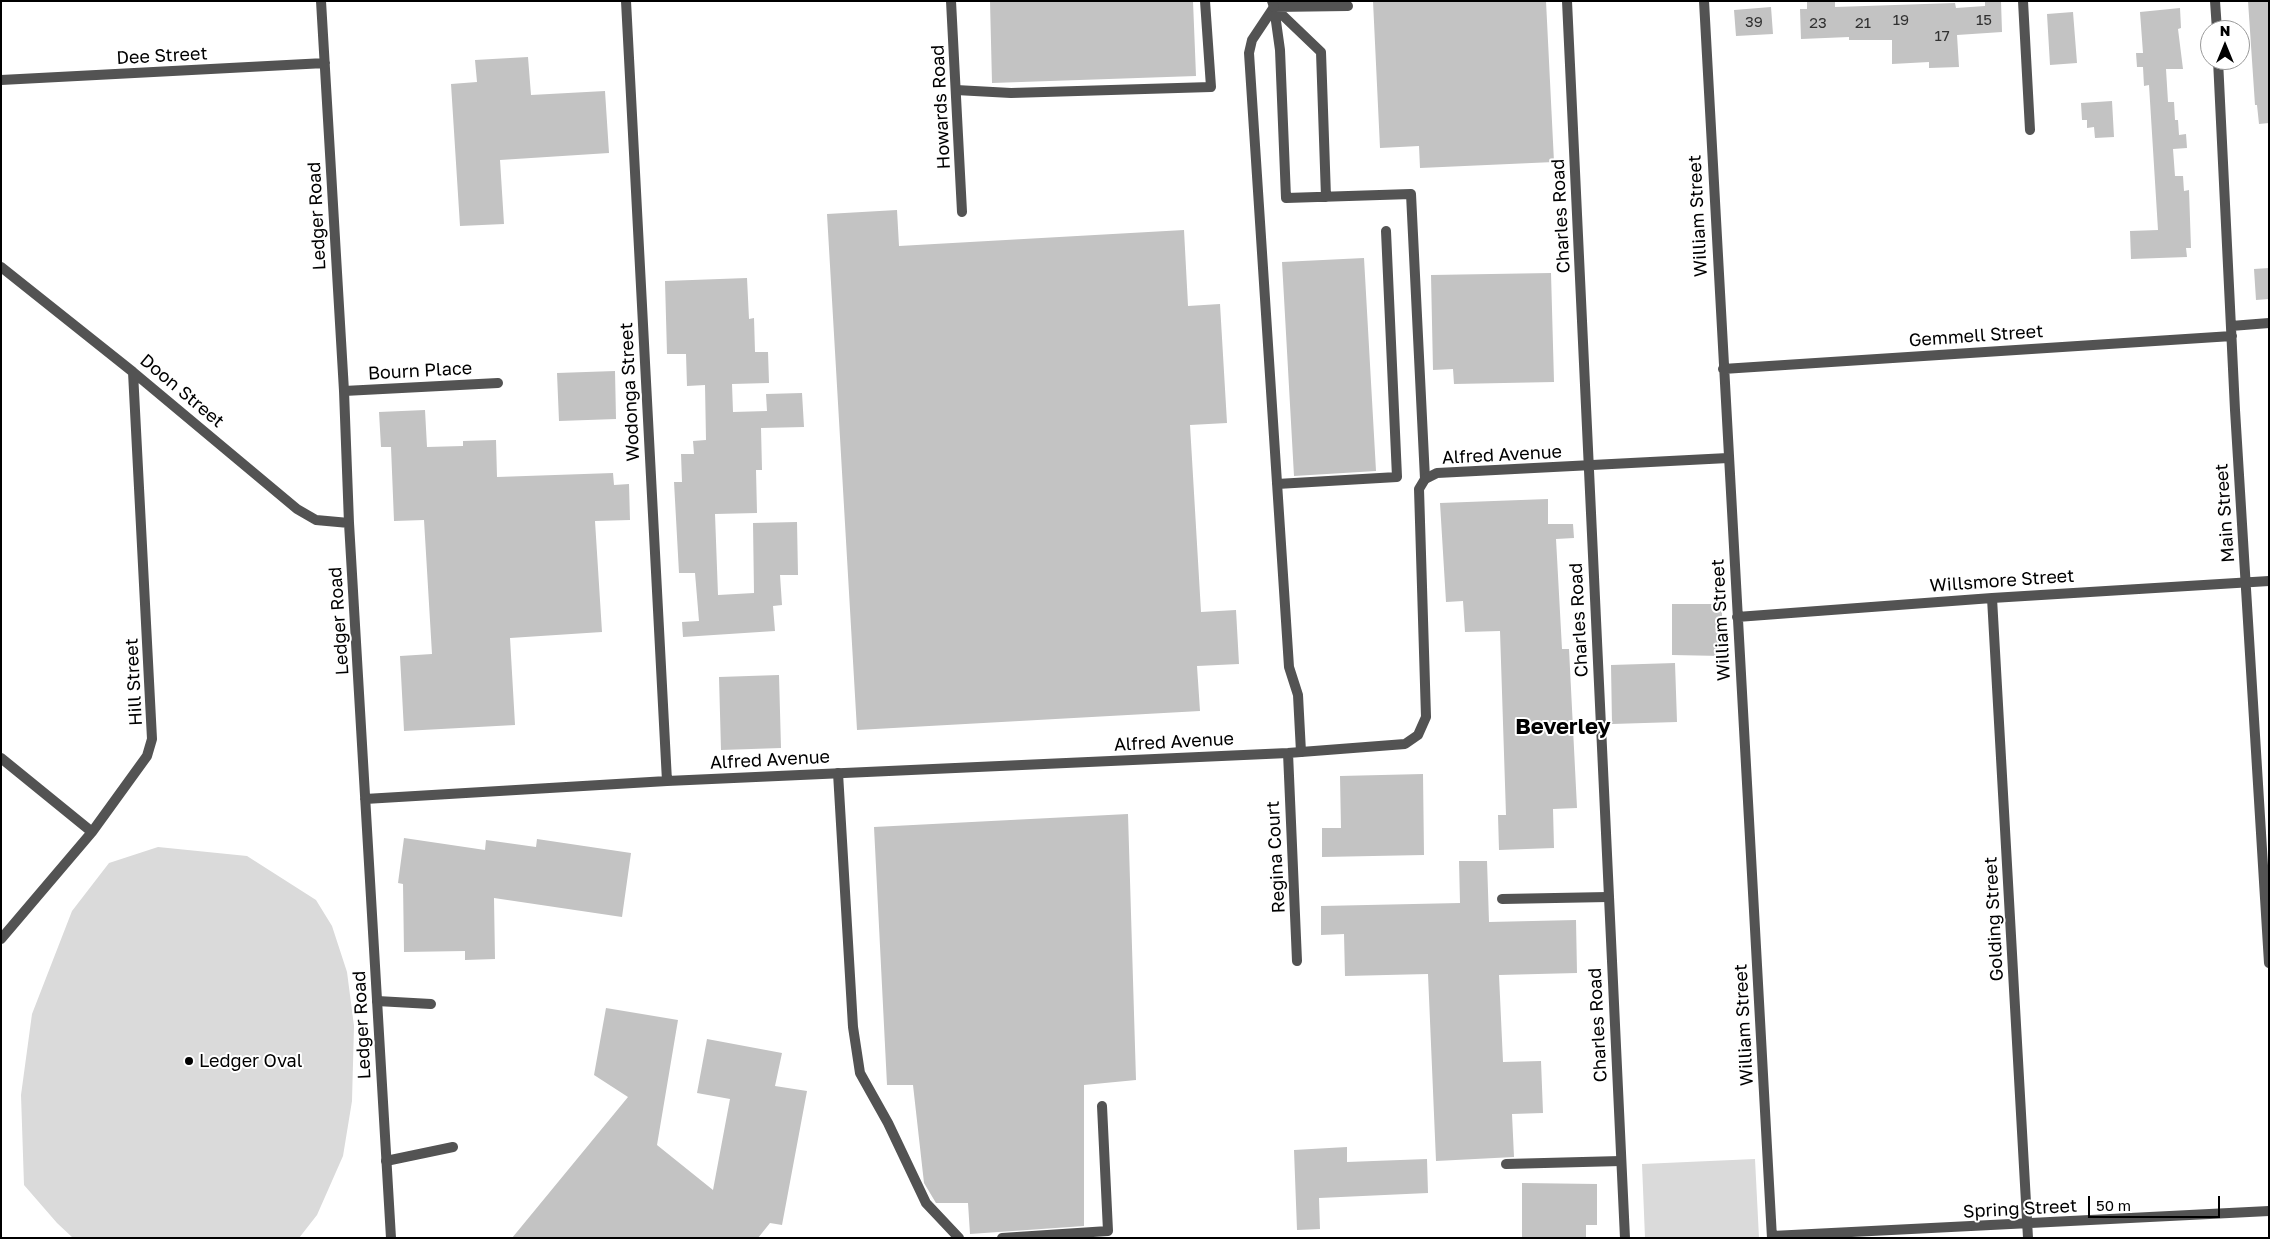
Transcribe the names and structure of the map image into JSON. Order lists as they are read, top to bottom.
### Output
{
  "streets": {
    "street": [
      "Dee Street",
      "Howards Road",
      "Ledger Road",
      "Charles Road",
      "William Street",
      "Gemmell Street",
      "Bourn Place",
      "Doon Street",
      "Wodonga Street",
      "Alfred Avenue",
      "Main Street",
      "Willsmore Street",
      "Hill Street",
      "Regina Court",
      "Golding Street",
      "Spring Street"
    ]
  },
  "crossings": [
    ["Dee Street", "Ledger Road"],
    ["Ledger Road", "Bourn Place"],
    ["Ledger Road", "Doon Street"],
    ["Ledger Road", "Alfred Avenue"],
    ["Charles Road", "Alfred Avenue"],
    ["William Street", "Gemmell Street"],
    ["William Street", "Alfred Avenue"],
    ["William Street", "Willsmore Street"],
    ["William Street", "Spring Street"],
    ["Gemmell Street", "Main Street"],
    ["Doon Street", "Hill Street"],
    ["Wodonga Street", "Alfred Avenue"],
    ["Alfred Avenue", "Regina Court"],
    ["Main Street", "Willsmore Street"],
    ["Willsmore Street", "Golding Street"],
    ["Golding Street", "Spring Street"]
  ],
  "districts": ["Beverley"],
  "places": ["Ledger Oval"],
  "house_numbers": [
    "19",
    "15",
    "39",
    "23",
    "21",
    "17"
  ],
  "scale_bar": "50 m",
  "north": "top"
}
